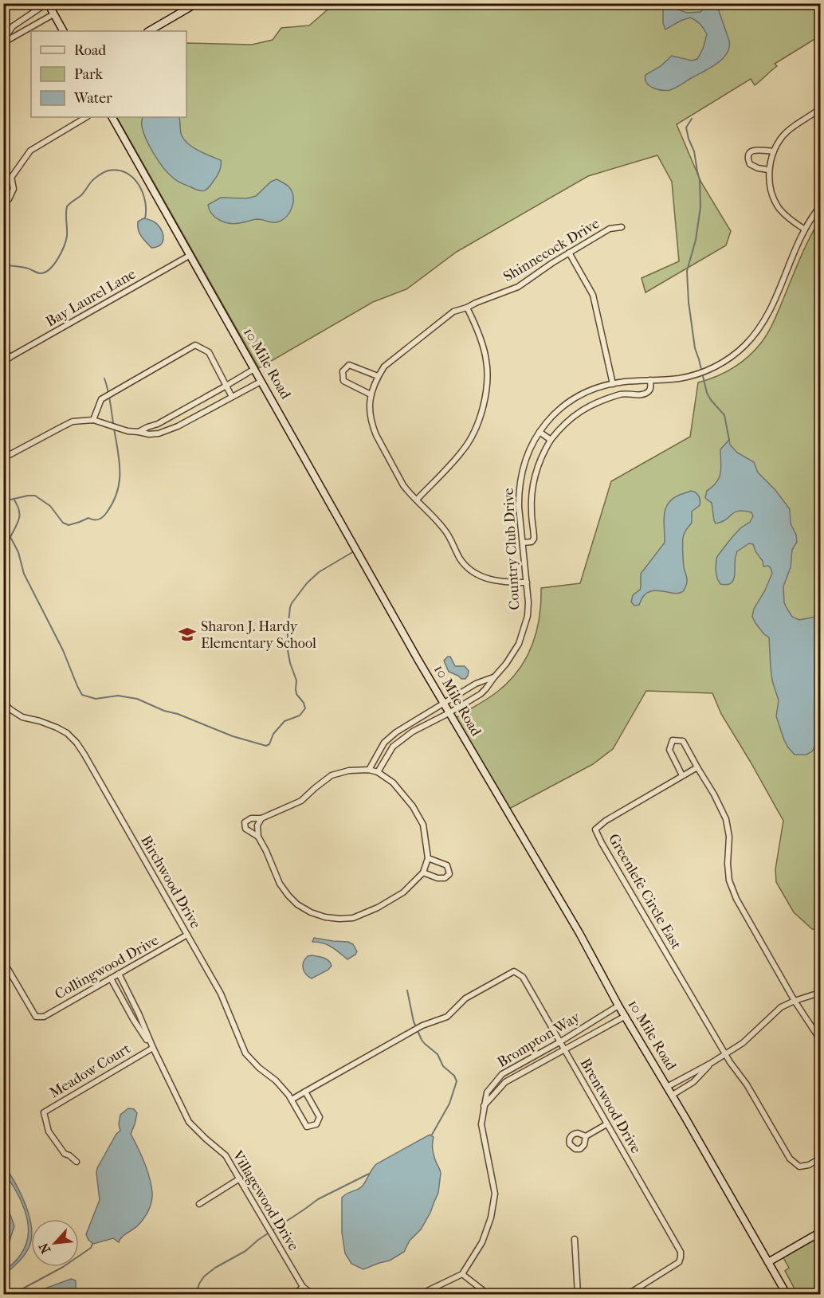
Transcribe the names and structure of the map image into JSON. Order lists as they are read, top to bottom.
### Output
{
  "streets": {
    "main road": ["10 Mile Road"],
    "street": [
      "Shinnecock Drive",
      "Bay Laurel Lane",
      "Country Club Drive",
      "Birchwood Drive",
      "Greenlefe Circle East",
      "Collingwood Drive",
      "Brompton Way",
      "Meadow Court",
      "Brentwood Drive",
      "Villagewood Drive"
    ]
  },
  "crossings": [
    ["Shinnecock Drive", "Country Club Drive"],
    ["Bay Laurel Lane", "10 Mile Road"],
    ["10 Mile Road", "Country Club Drive"],
    ["10 Mile Road", "Brompton Way"],
    ["Birchwood Drive", "Collingwood Drive"],
    ["Birchwood Drive", "Brentwood Drive"],
    ["Collingwood Drive", "Villagewood Drive"],
    ["Brompton Way", "Brentwood Drive"],
    ["Meadow Court", "Villagewood Drive"]
  ],
  "places": {
    "school or university": ["Sharon J. Hardy Elementary School"]
  },
  "legend": ["Road", "Park", "Water"],
  "north": "bottom left"
}
